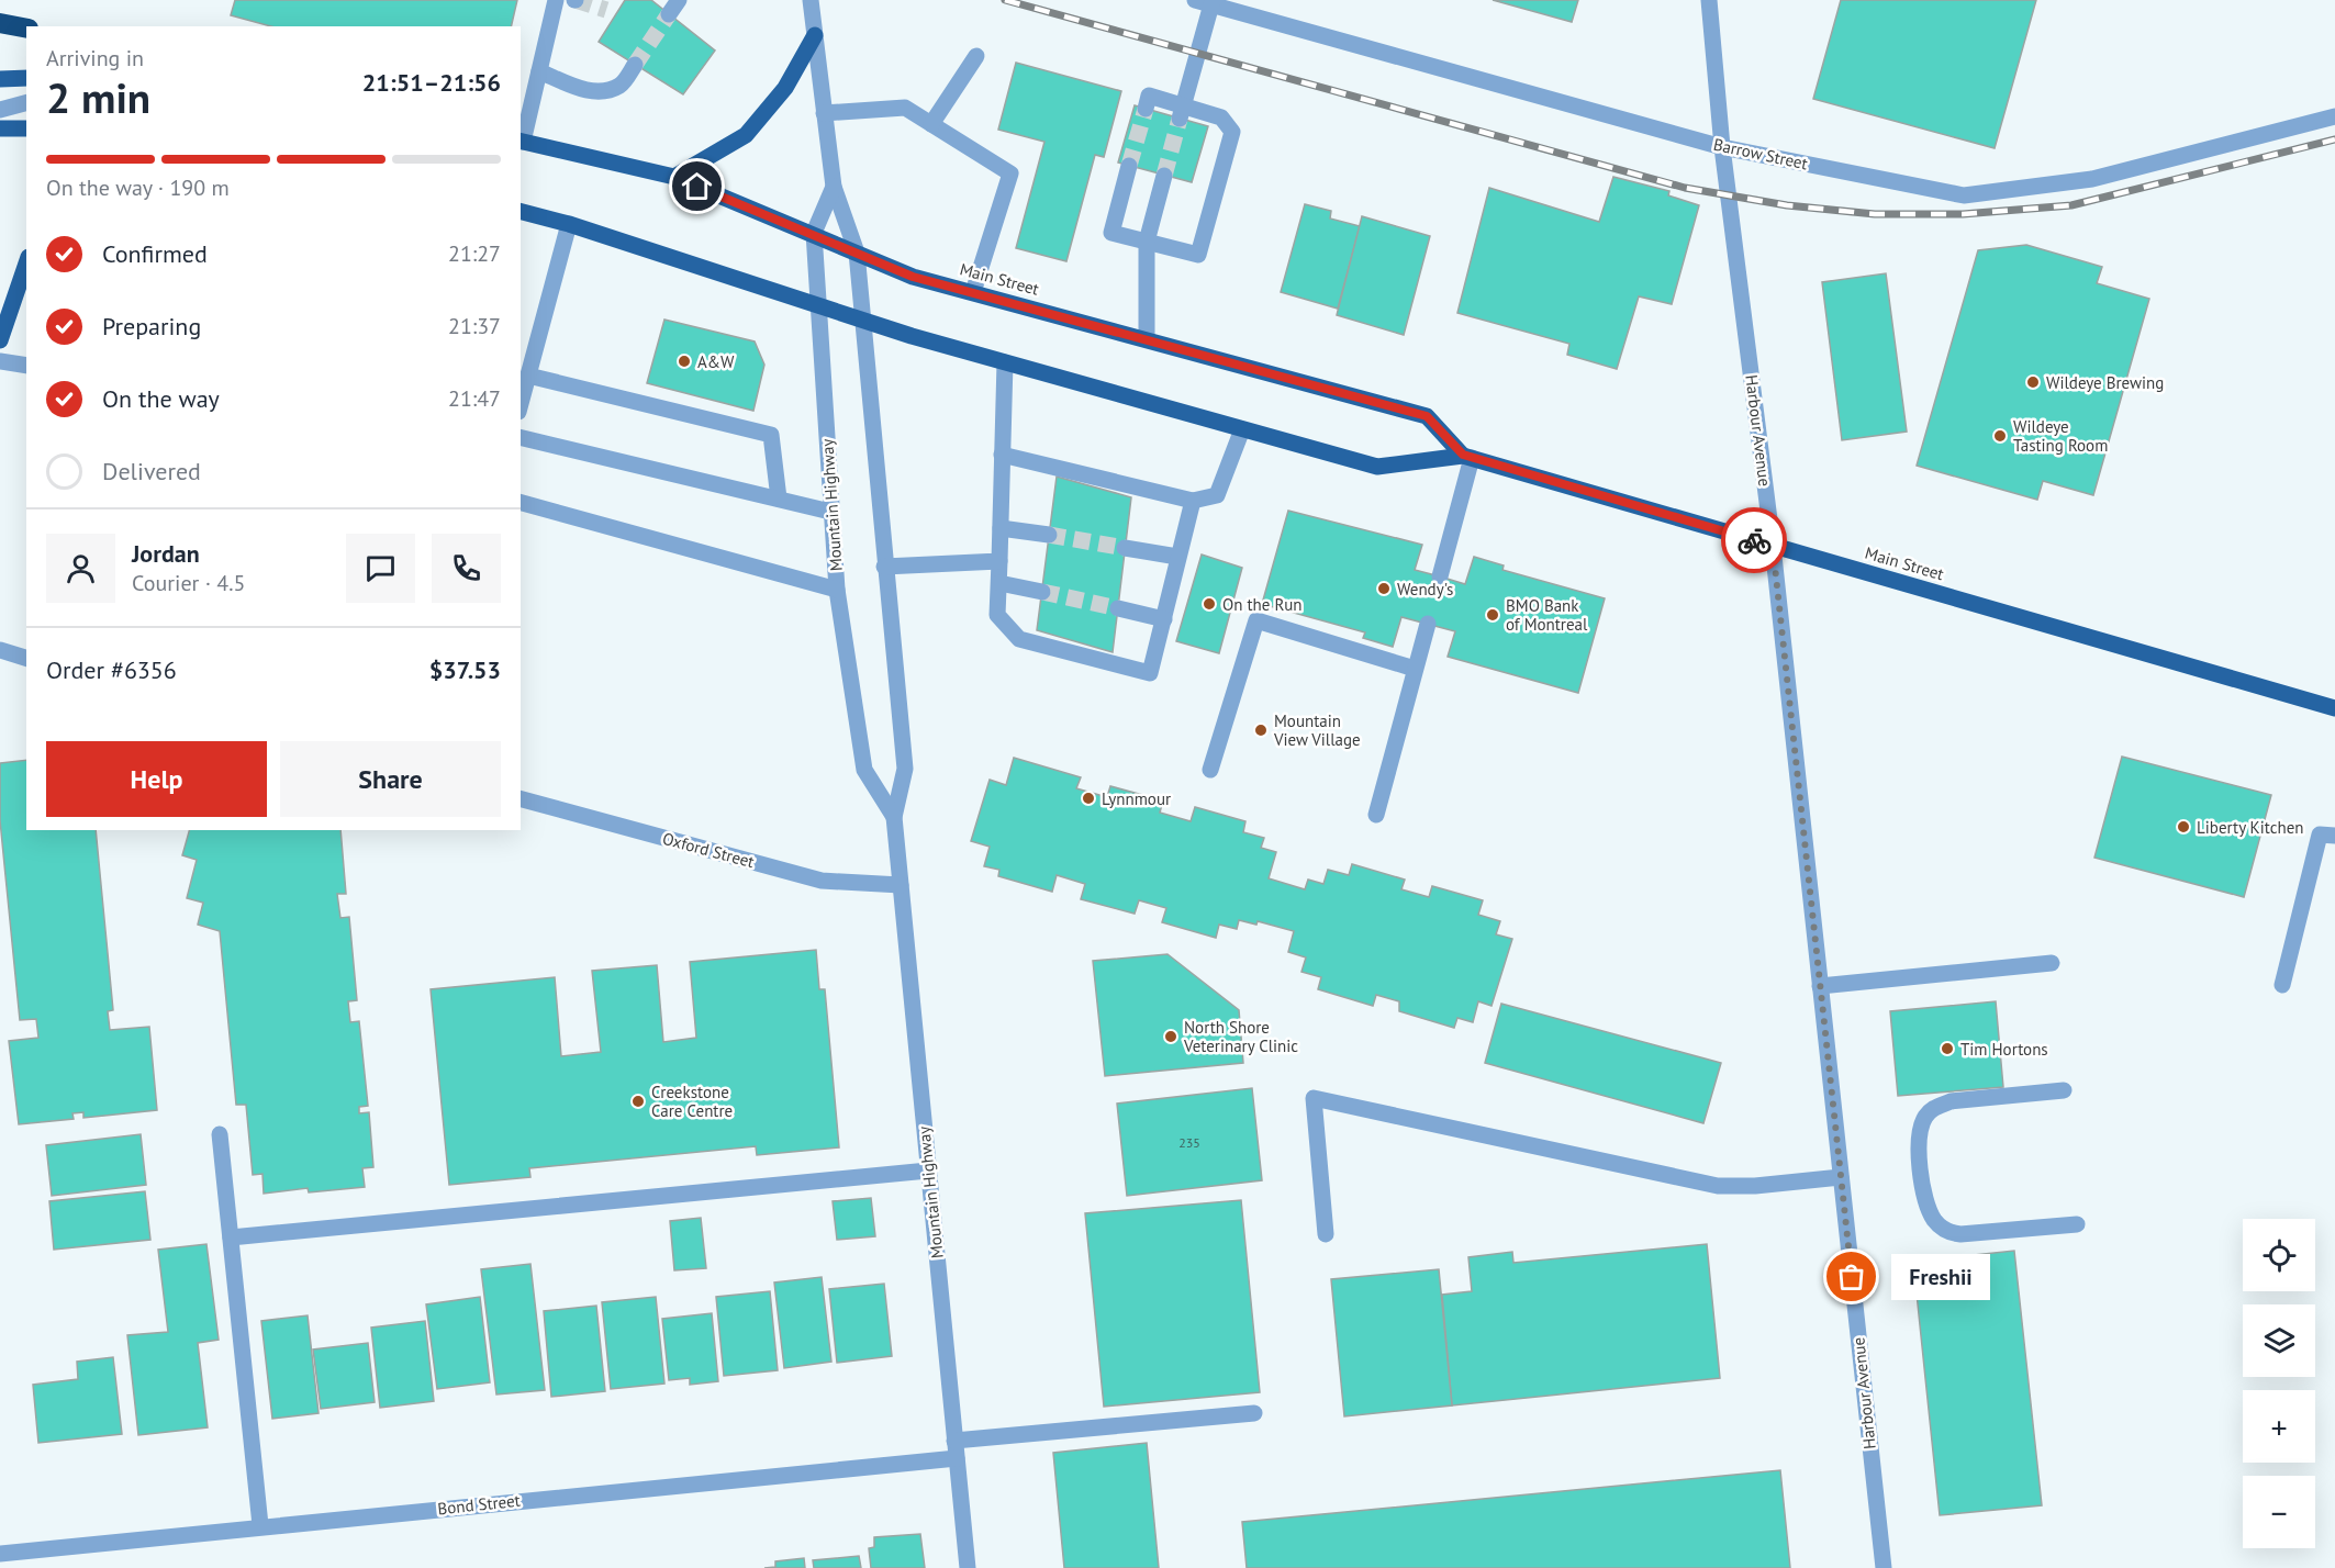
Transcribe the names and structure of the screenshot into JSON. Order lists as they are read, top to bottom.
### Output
{
  "streets": {
    "main road": ["Main Street"],
    "street": [
      "Barrow Street",
      "Harbour Avenue",
      "Mountain Highway",
      "Oxford Street",
      "Bond Street"
    ]
  },
  "crossings": [
    ["Barrow Street", "Harbour Avenue"],
    ["Main Street", "Harbour Avenue"],
    ["Main Street", "Mountain Highway"],
    ["Mountain Highway", "Oxford Street"],
    ["Mountain Highway", "Bond Street"]
  ],
  "places": [
    "A&W",
    "Wildeye Brewing",
    "Wildeye Tasting Room",
    "Wendy's",
    "On the Run",
    "BMO Bank of Montreal",
    "Mountain View Village",
    "Lynnmour",
    "Liberty Kitchen",
    "North Shore Veterinary Clinic",
    "Tim Hortons",
    "Creekstone Care Centre",
    "Freshii"
  ],
  "house_numbers": ["235"],
  "page": {
    "heading": ["2 min", "Arriving in", "21:51–21:56"],
    "panel": [
      "Jordan",
      "Courier · 4.5",
      "Order #6356",
      "$37.53"
    ],
    "bar": "On the way · 190 m",
    "list": [
      ["Confirmed", "21:27"],
      ["Preparing", "21:37"],
      ["On the way", "21:47"],
      "Delivered"
    ],
    "buttons": ["Help", "Share"],
    "map_buttons": ["+", "−"],
    "bubble": "Freshii"
  }
}
